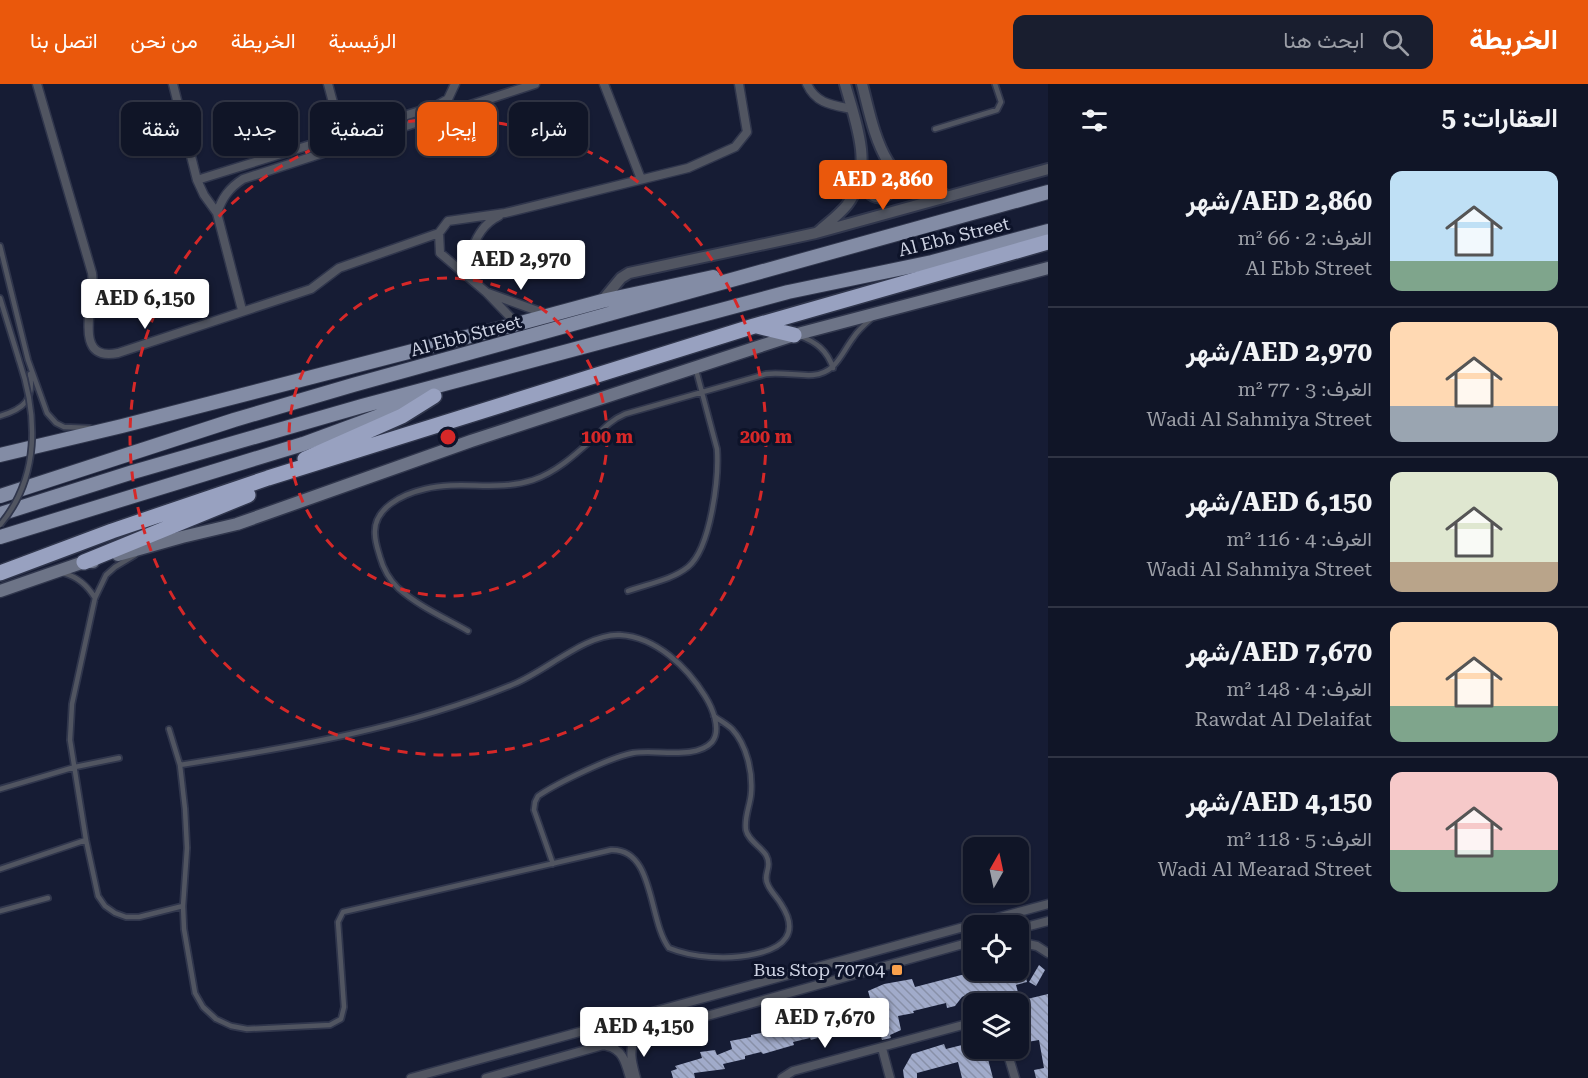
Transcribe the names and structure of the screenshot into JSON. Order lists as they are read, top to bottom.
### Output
{
  "streets": {
    "main road": ["Al Ebb Street"]
  },
  "places": {
    "transit": ["Bus Stop 70704"]
  },
  "north": "top",
  "page": {
    "header": "الخريطة",
    "search": "ابحث هنا",
    "nav": [
      "الرئيسية",
      "الخريطة",
      "من نحن",
      "اتصل بنا"
    ],
    "heading": "العقارات: 5",
    "chip": [
      "شراء",
      "إيجار",
      "تصفية",
      "جديد",
      "شقة"
    ],
    "list": [
      {
        "name": "AED 2,860/شهر",
        "note": "الغرف: 2 · 66 m² · Al Ebb Street"
      },
      {
        "name": "AED 2,970/شهر",
        "note": "الغرف: 3 · 77 m² · Wadi Al Sahmiya Street"
      },
      {
        "name": "AED 6,150/شهر",
        "note": "الغرف: 4 · 116 m² · Wadi Al Sahmiya Street"
      },
      {
        "name": "AED 7,670/شهر",
        "note": "الغرف: 4 · 148 m² · Rawdat Al Delaifat"
      },
      {
        "name": "AED 4,150/شهر",
        "note": "الغرف: 5 · 118 m² · Wadi Al Mearad Street"
      }
    ],
    "price": [
      "AED 2,860",
      "AED 2,970",
      "AED 6,150",
      "AED 7,670",
      "AED 4,150"
    ]
  },
  "rings": ["100 m", "200 m"]
}
